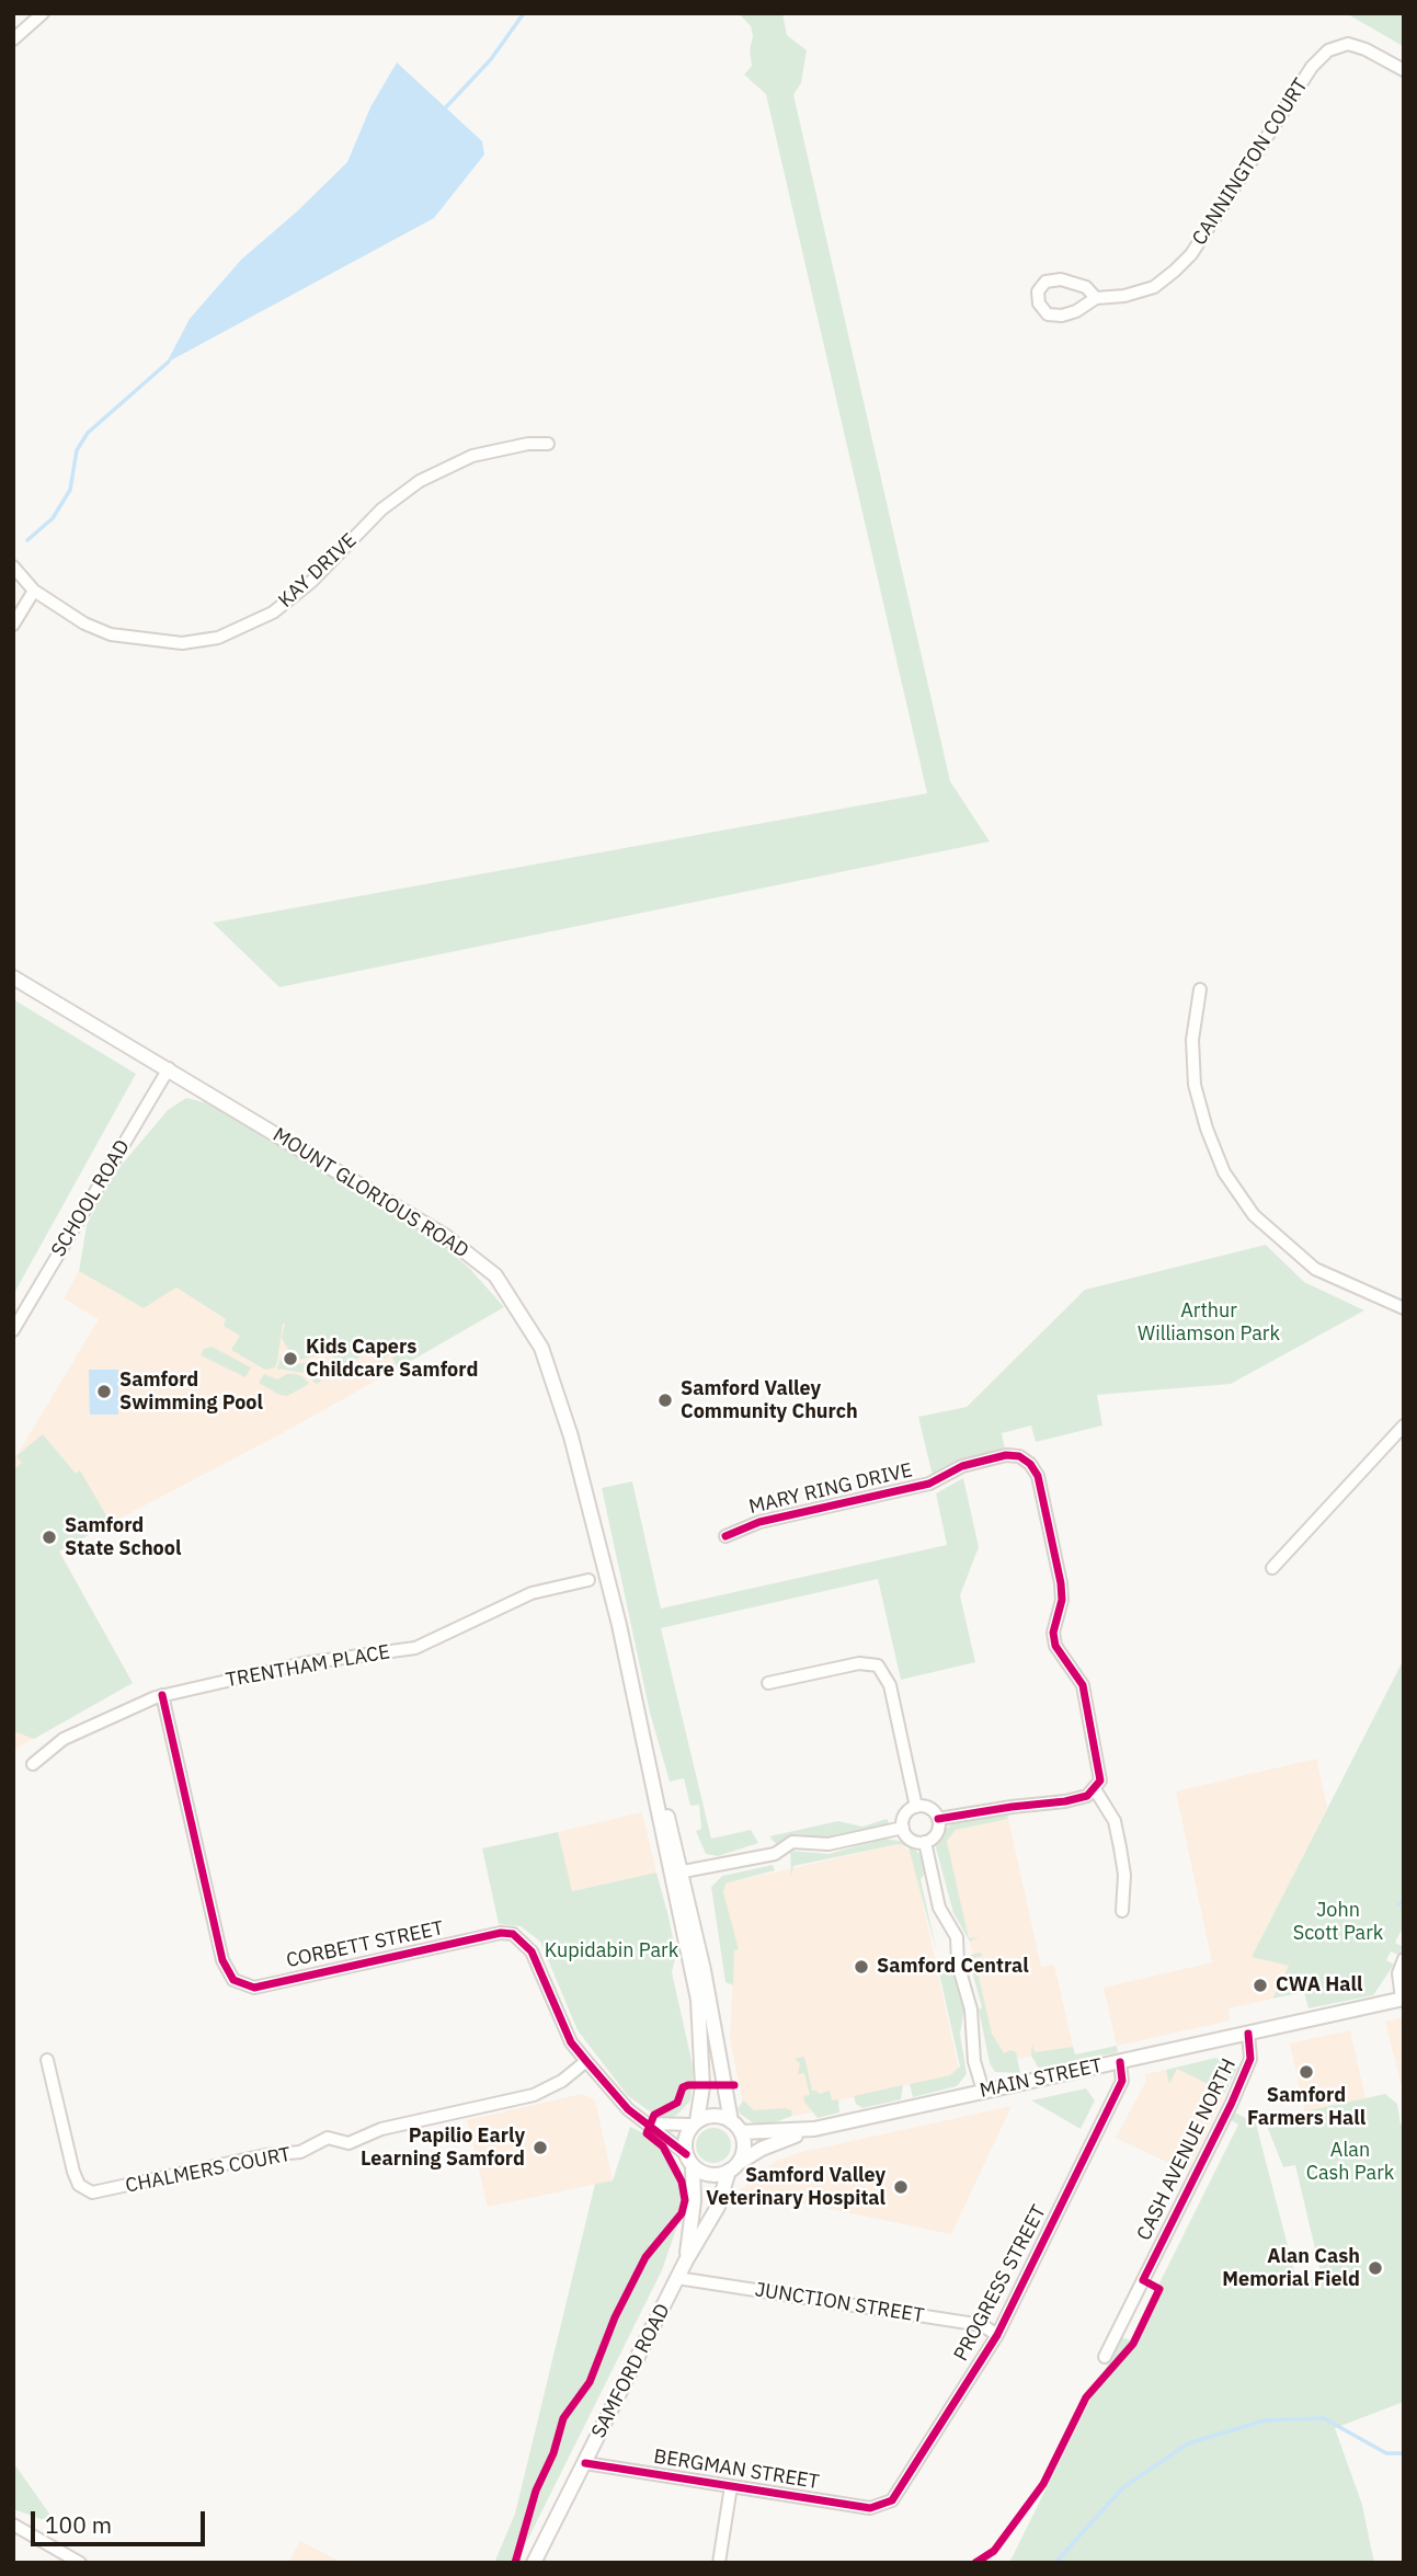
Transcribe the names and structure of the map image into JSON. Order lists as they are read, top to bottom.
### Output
{
  "streets": {
    "main road": ["MOUNT GLORIOUS ROAD", "MAIN STREET", "SAMFORD ROAD"],
    "street": [
      "CANNINGTON COURT",
      "KAY DRIVE",
      "SCHOOL ROAD",
      "MARY RING DRIVE",
      "TRENTHAM PLACE",
      "CORBETT STREET",
      "CASH AVENUE NORTH",
      "CHALMERS COURT",
      "PROGRESS STREET",
      "JUNCTION STREET",
      "BERGMAN STREET"
    ]
  },
  "crossings": [
    ["MOUNT GLORIOUS ROAD", "SCHOOL ROAD"],
    ["MOUNT GLORIOUS ROAD", "CORBETT STREET"],
    ["MOUNT GLORIOUS ROAD", "MAIN STREET"],
    ["MOUNT GLORIOUS ROAD", "SAMFORD ROAD"],
    ["TRENTHAM PLACE", "CORBETT STREET"],
    ["CORBETT STREET", "MAIN STREET"],
    ["CORBETT STREET", "CHALMERS COURT"],
    ["CORBETT STREET", "SAMFORD ROAD"],
    ["MAIN STREET", "CASH AVENUE NORTH"],
    ["MAIN STREET", "PROGRESS STREET"],
    ["MAIN STREET", "SAMFORD ROAD"],
    ["PROGRESS STREET", "JUNCTION STREET"],
    ["PROGRESS STREET", "BERGMAN STREET"],
    ["JUNCTION STREET", "SAMFORD ROAD"],
    ["SAMFORD ROAD", "BERGMAN STREET"]
  ],
  "parks": [
    "Arthur Williamson Park",
    "John Scott Park",
    "Kupidabin Park",
    "Alan Cash Park"
  ],
  "places": [
    "Kids Capers Childcare Samford",
    "Samford Swimming Pool",
    "Samford Valley Community Church",
    "Samford State School",
    "Samford Central",
    "CWA Hall",
    "Samford Farmers Hall",
    "Papilio Early Learning Samford",
    "Samford Valley Veterinary Hospital",
    "Alan Cash Memorial Field"
  ],
  "scale_bar": "100 m"
}
